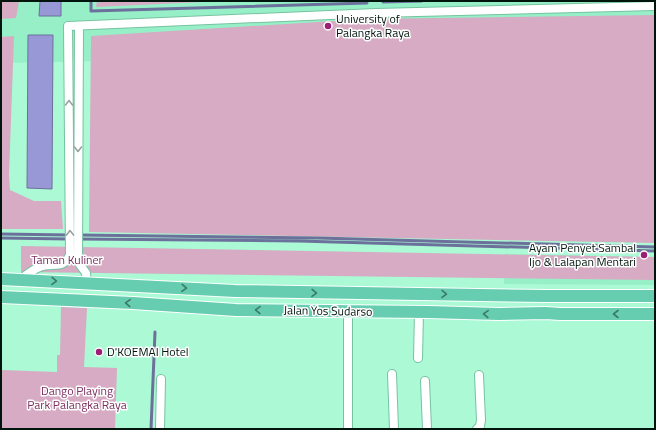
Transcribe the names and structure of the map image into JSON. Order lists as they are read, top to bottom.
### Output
{
  "streets": {
    "main road": ["Jalan Yos Sudarso"]
  },
  "parks": ["Taman Kuliner", "Dango Playing Park Palangka Raya"],
  "places": ["University of Palangka Raya", "Ayam Penyet Sambal Ijo & Lalapan Mentari", "D'KOEMAI Hotel"]
}
